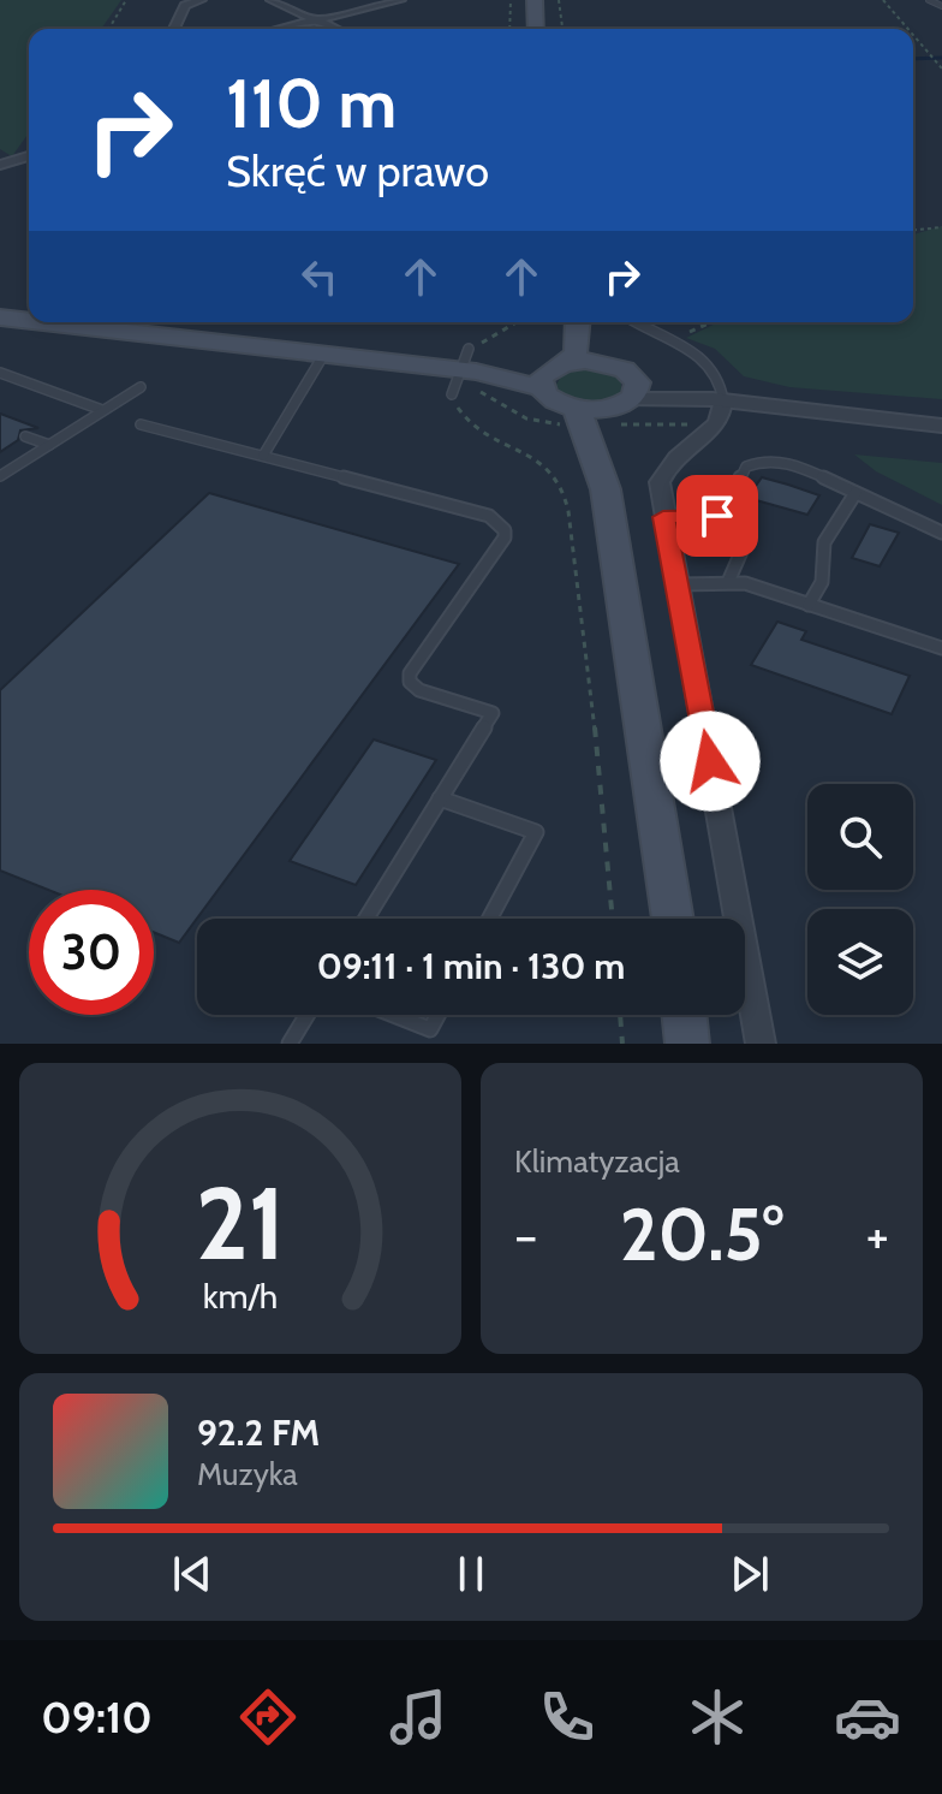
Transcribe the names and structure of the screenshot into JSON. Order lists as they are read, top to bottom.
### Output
{
  "page": {
    "turn": ["110 m", "Skręć w prawo"],
    "limit": "30",
    "trip": "09:11 · 1 min · 130 m",
    "tile": "Klimatyzacja",
    "heat": ["−", "20.5°", "+"],
    "song": ["92.2 FM", "Muzyka"],
    "tabs": "09:10",
    "gauge": ["21", "km/h"]
  }
}
